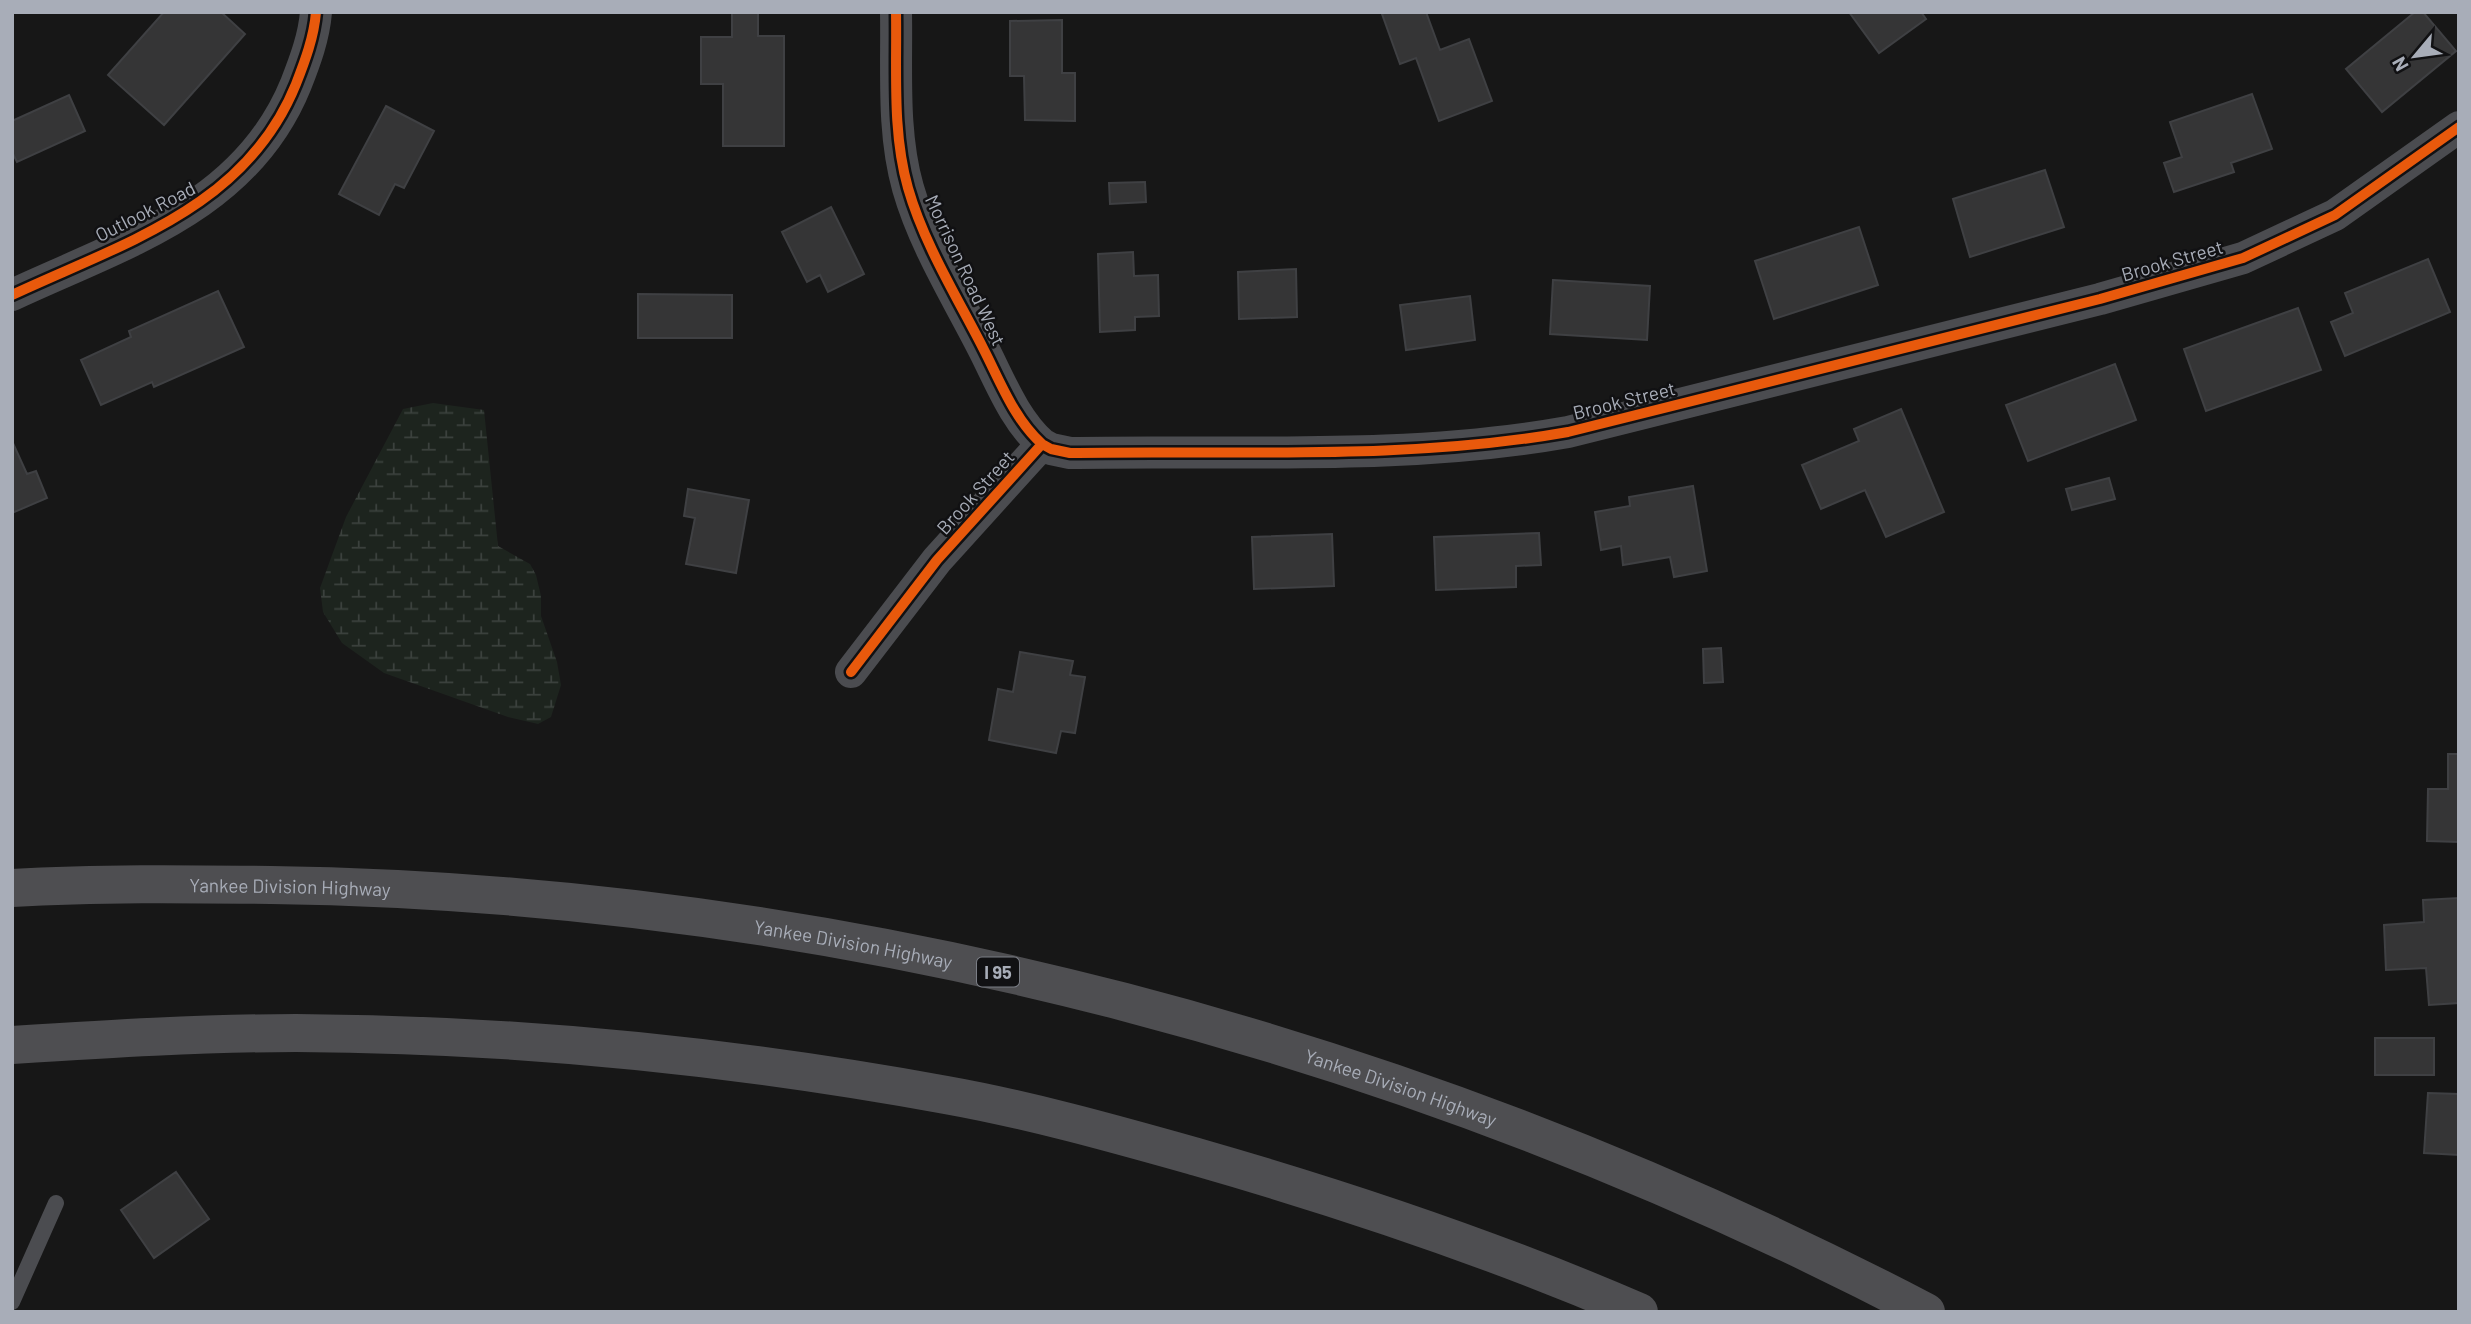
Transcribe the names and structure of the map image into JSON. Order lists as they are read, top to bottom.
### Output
{
  "streets": {
    "highway": ["Yankee Division Highway", "I 95"],
    "street": ["Outlook Road", "Brook Street", "Morrison Road West"]
  },
  "crossings": [
    ["Brook Street", "Morrison Road West"]
  ],
  "north": "bottom left"
}
